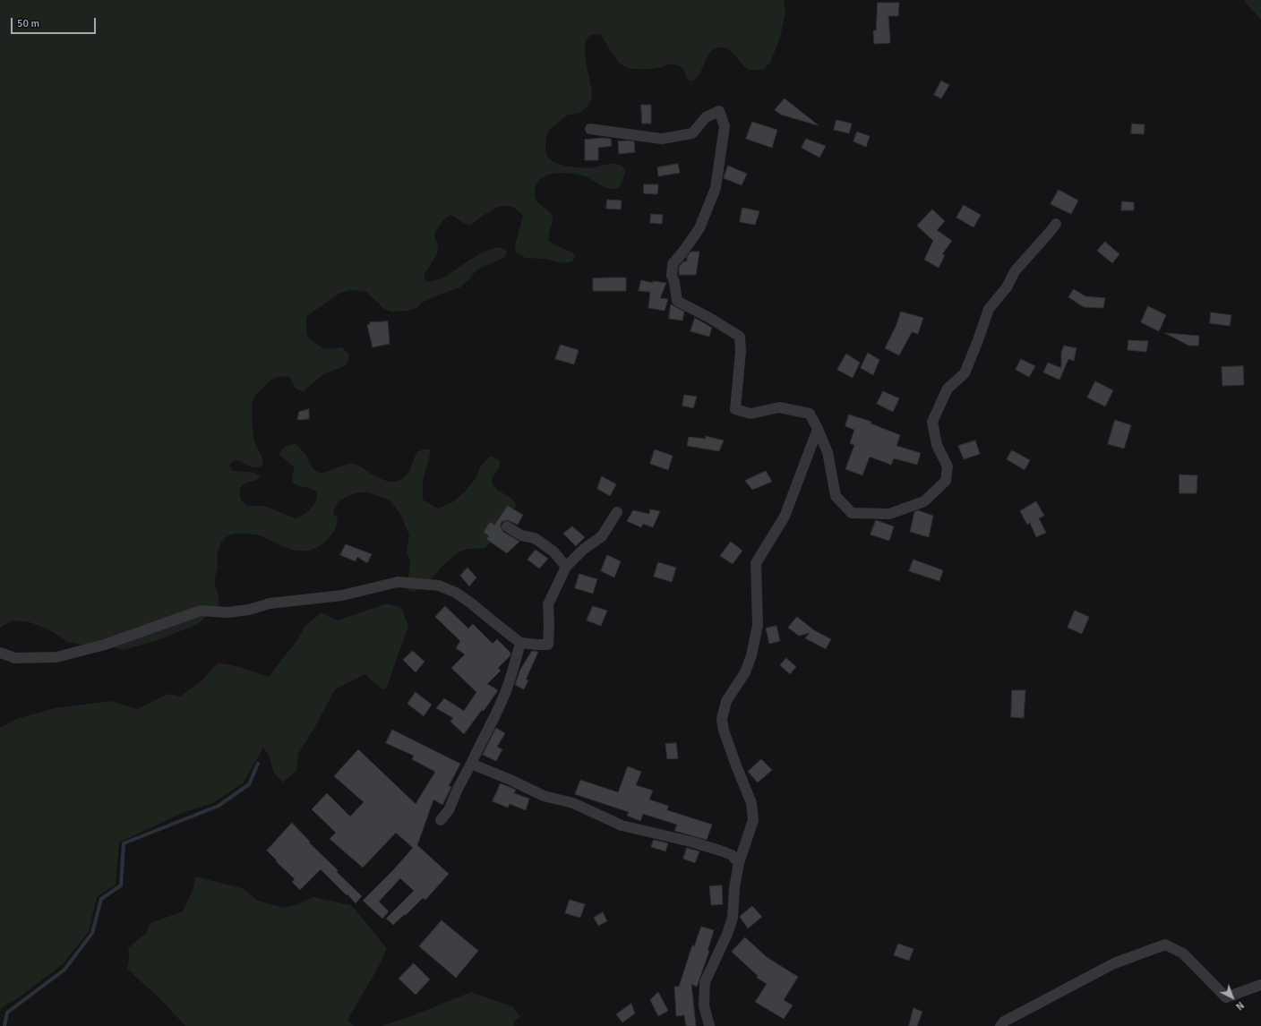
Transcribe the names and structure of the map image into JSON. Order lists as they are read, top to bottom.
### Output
{
  "scale_bar": "50 m",
  "north": "bottom right"
}
